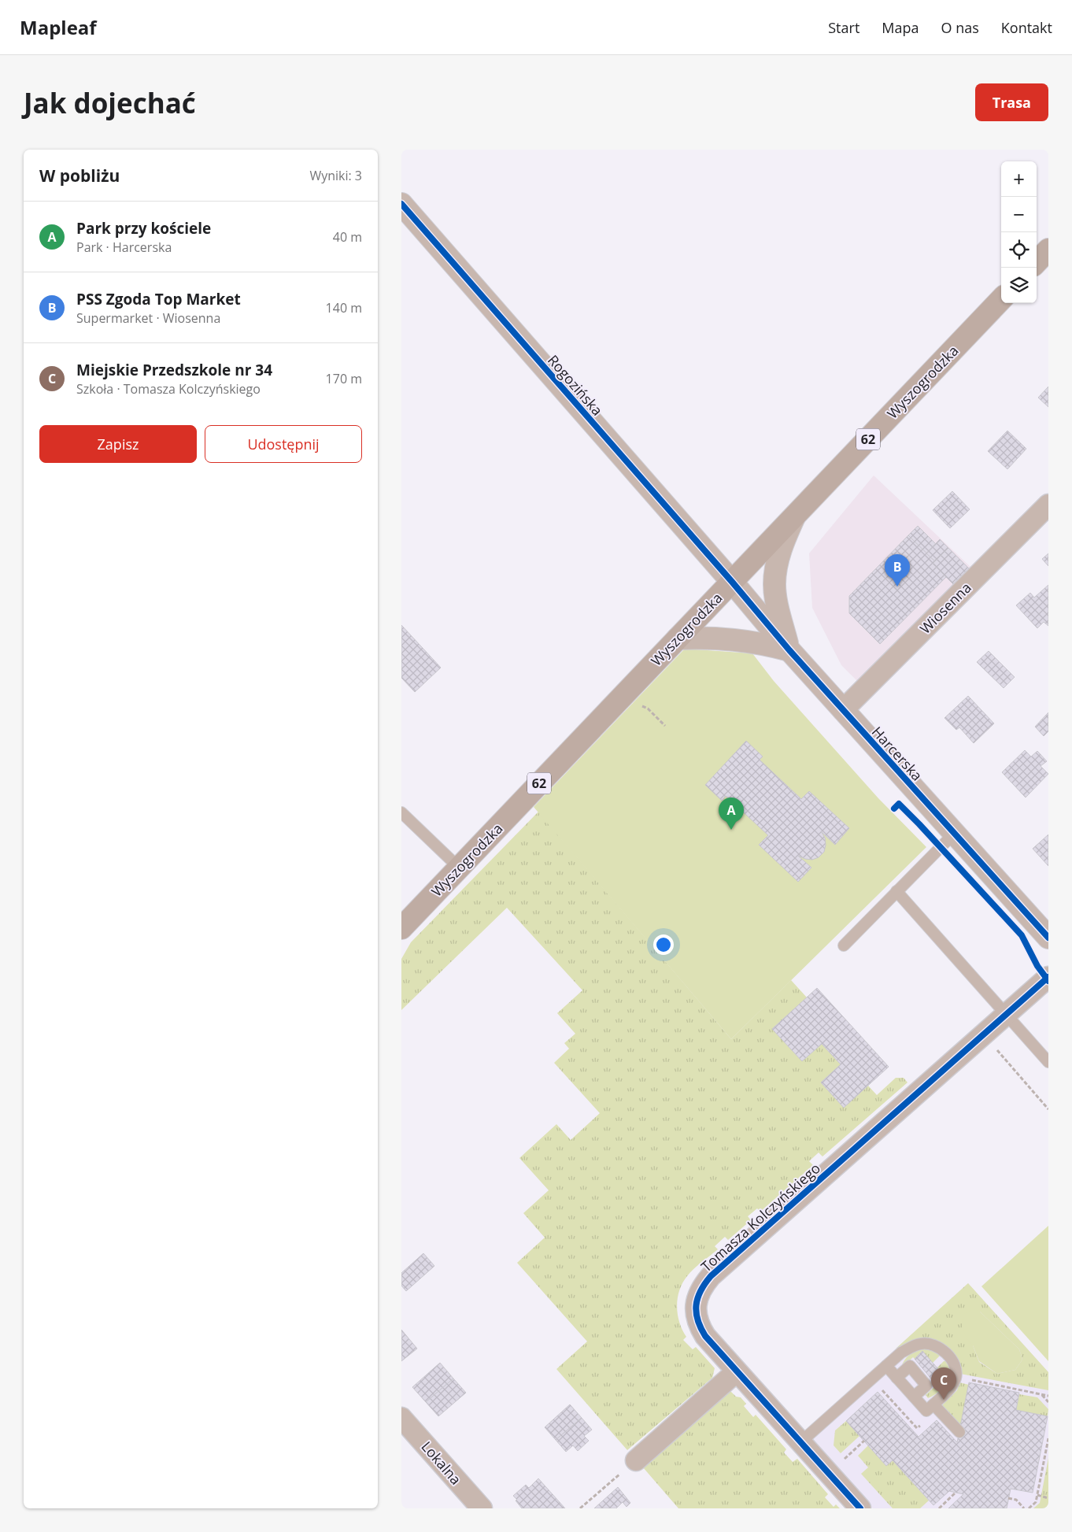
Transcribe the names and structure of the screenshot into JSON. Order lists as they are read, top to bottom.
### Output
{
  "streets": {
    "main road": ["Wyszogrodzka", "62"],
    "street": [
      "Rogozińska",
      "Wiosenna",
      "Harcerska",
      "Tomasza Kolczyńskiego",
      "Lokalna"
    ]
  },
  "crossings": [
    ["Wyszogrodzka", "Rogozińska"],
    ["Wyszogrodzka", "Harcerska"],
    ["Rogozińska", "Harcerska"],
    ["Wiosenna", "Harcerska"]
  ],
  "page": {
    "header": "Mapleaf",
    "nav": [
      "Start",
      "Mapa",
      "O nas",
      "Kontakt"
    ],
    "buttons": [
      "Trasa",
      ["Zapisz", "Udostępnij"]
    ],
    "title": "Jak dojechać",
    "heading": ["W pobliżu", "Wyniki: 3"],
    "map_buttons": ["+", "−"],
    "list": [
      {
        "mark": "A",
        "name": "Park przy kościele",
        "note": "Park · Harcerska",
        "value": "40 m"
      },
      {
        "mark": "B",
        "name": "PSS Zgoda Top Market",
        "note": "Supermarket · Wiosenna",
        "value": "140 m"
      },
      {
        "mark": "C",
        "name": "Miejskie Przedszkole nr 34",
        "note": "Szkoła · Tomasza Kolczyńskiego",
        "value": "170 m"
      }
    ],
    "pins": ["B", "A", "C"]
  }
}
